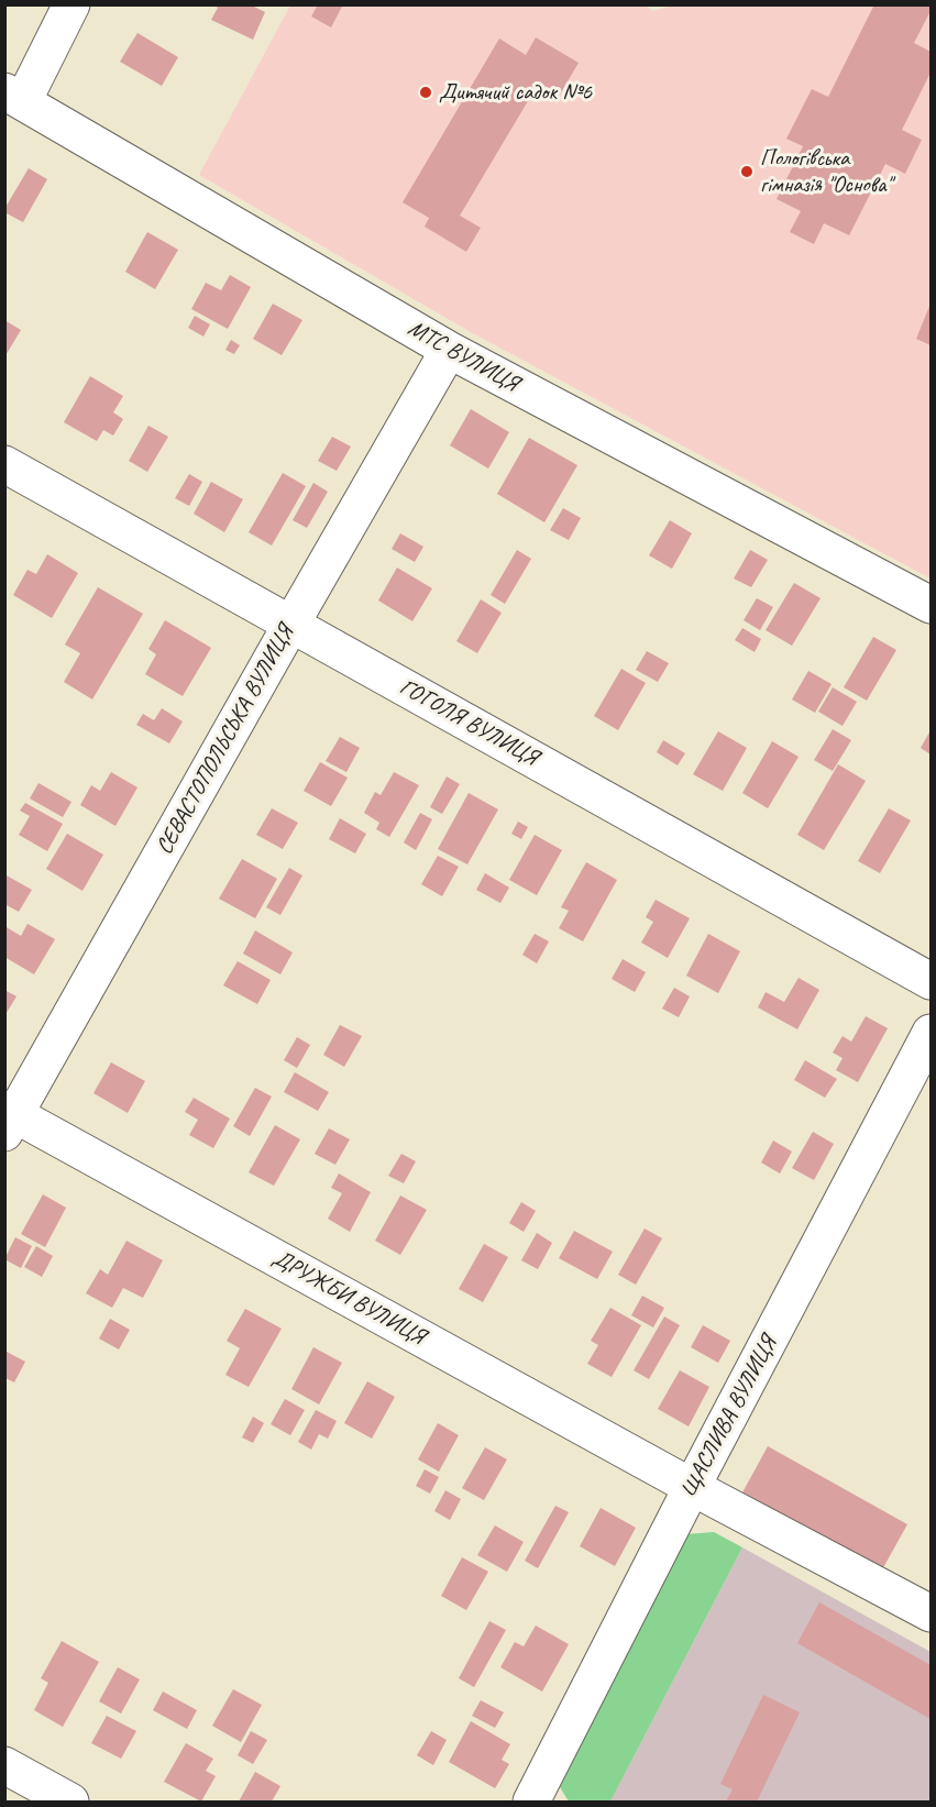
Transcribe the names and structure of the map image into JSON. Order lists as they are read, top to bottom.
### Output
{
  "streets": {
    "street": [
      "МТС ВУЛИЦЯ",
      "ГОГОЛЯ ВУЛИЦЯ",
      "СЕВАСТОПОЛЬСЬКА ВУЛИЦЯ",
      "ДРУЖБИ ВУЛИЦЯ",
      "ЩАСЛИВА ВУЛИЦЯ"
    ]
  },
  "crossings": [
    ["МТС ВУЛИЦЯ", "СЕВАСТОПОЛЬСЬКА ВУЛИЦЯ"],
    ["ГОГОЛЯ ВУЛИЦЯ", "СЕВАСТОПОЛЬСЬКА ВУЛИЦЯ"],
    ["СЕВАСТОПОЛЬСЬКА ВУЛИЦЯ", "ДРУЖБИ ВУЛИЦЯ"],
    ["ДРУЖБИ ВУЛИЦЯ", "ЩАСЛИВА ВУЛИЦЯ"]
  ],
  "places": ["Дитячий садок №6", "Пологівська гімназія \"Основа\""]
}
